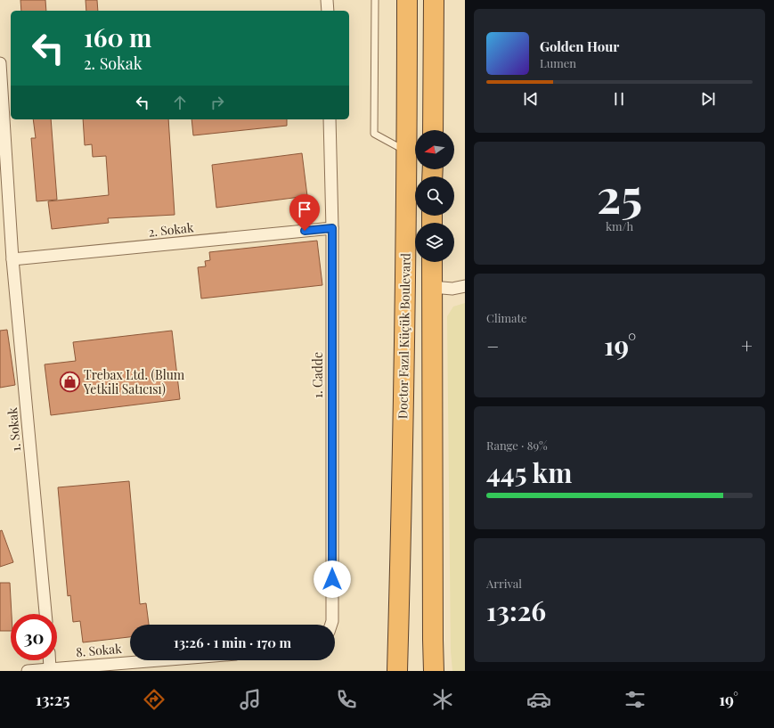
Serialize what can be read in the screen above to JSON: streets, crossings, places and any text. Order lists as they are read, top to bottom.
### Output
{
  "streets": {
    "highway": ["Doctor Fazıl Küçük Boulevard"],
    "street": [
      "2. Sokak",
      "1. Cadde",
      "1. Sokak",
      "8. Sokak"
    ]
  },
  "crossings": [
    ["2. Sokak", "1. Cadde"],
    ["2. Sokak", "1. Sokak"]
  ],
  "places": {
    "shop": ["Trebax Ltd. (Blum Yetkili Satıcısı)"]
  },
  "north": "left",
  "page": {
    "turn": ["160 m", "2. Sokak"],
    "song": ["Golden Hour", "Lumen"],
    "tile": [
      ["25", "km/h"],
      "Climate",
      ["Range · 89%", "445 km"],
      ["Arrival", "13:26"]
    ],
    "heat": ["−", "19°", "+"],
    "limit": "30",
    "trip": "13:26 · 1 min · 170 m",
    "tabs": ["13:25", "19°"]
  }
}
